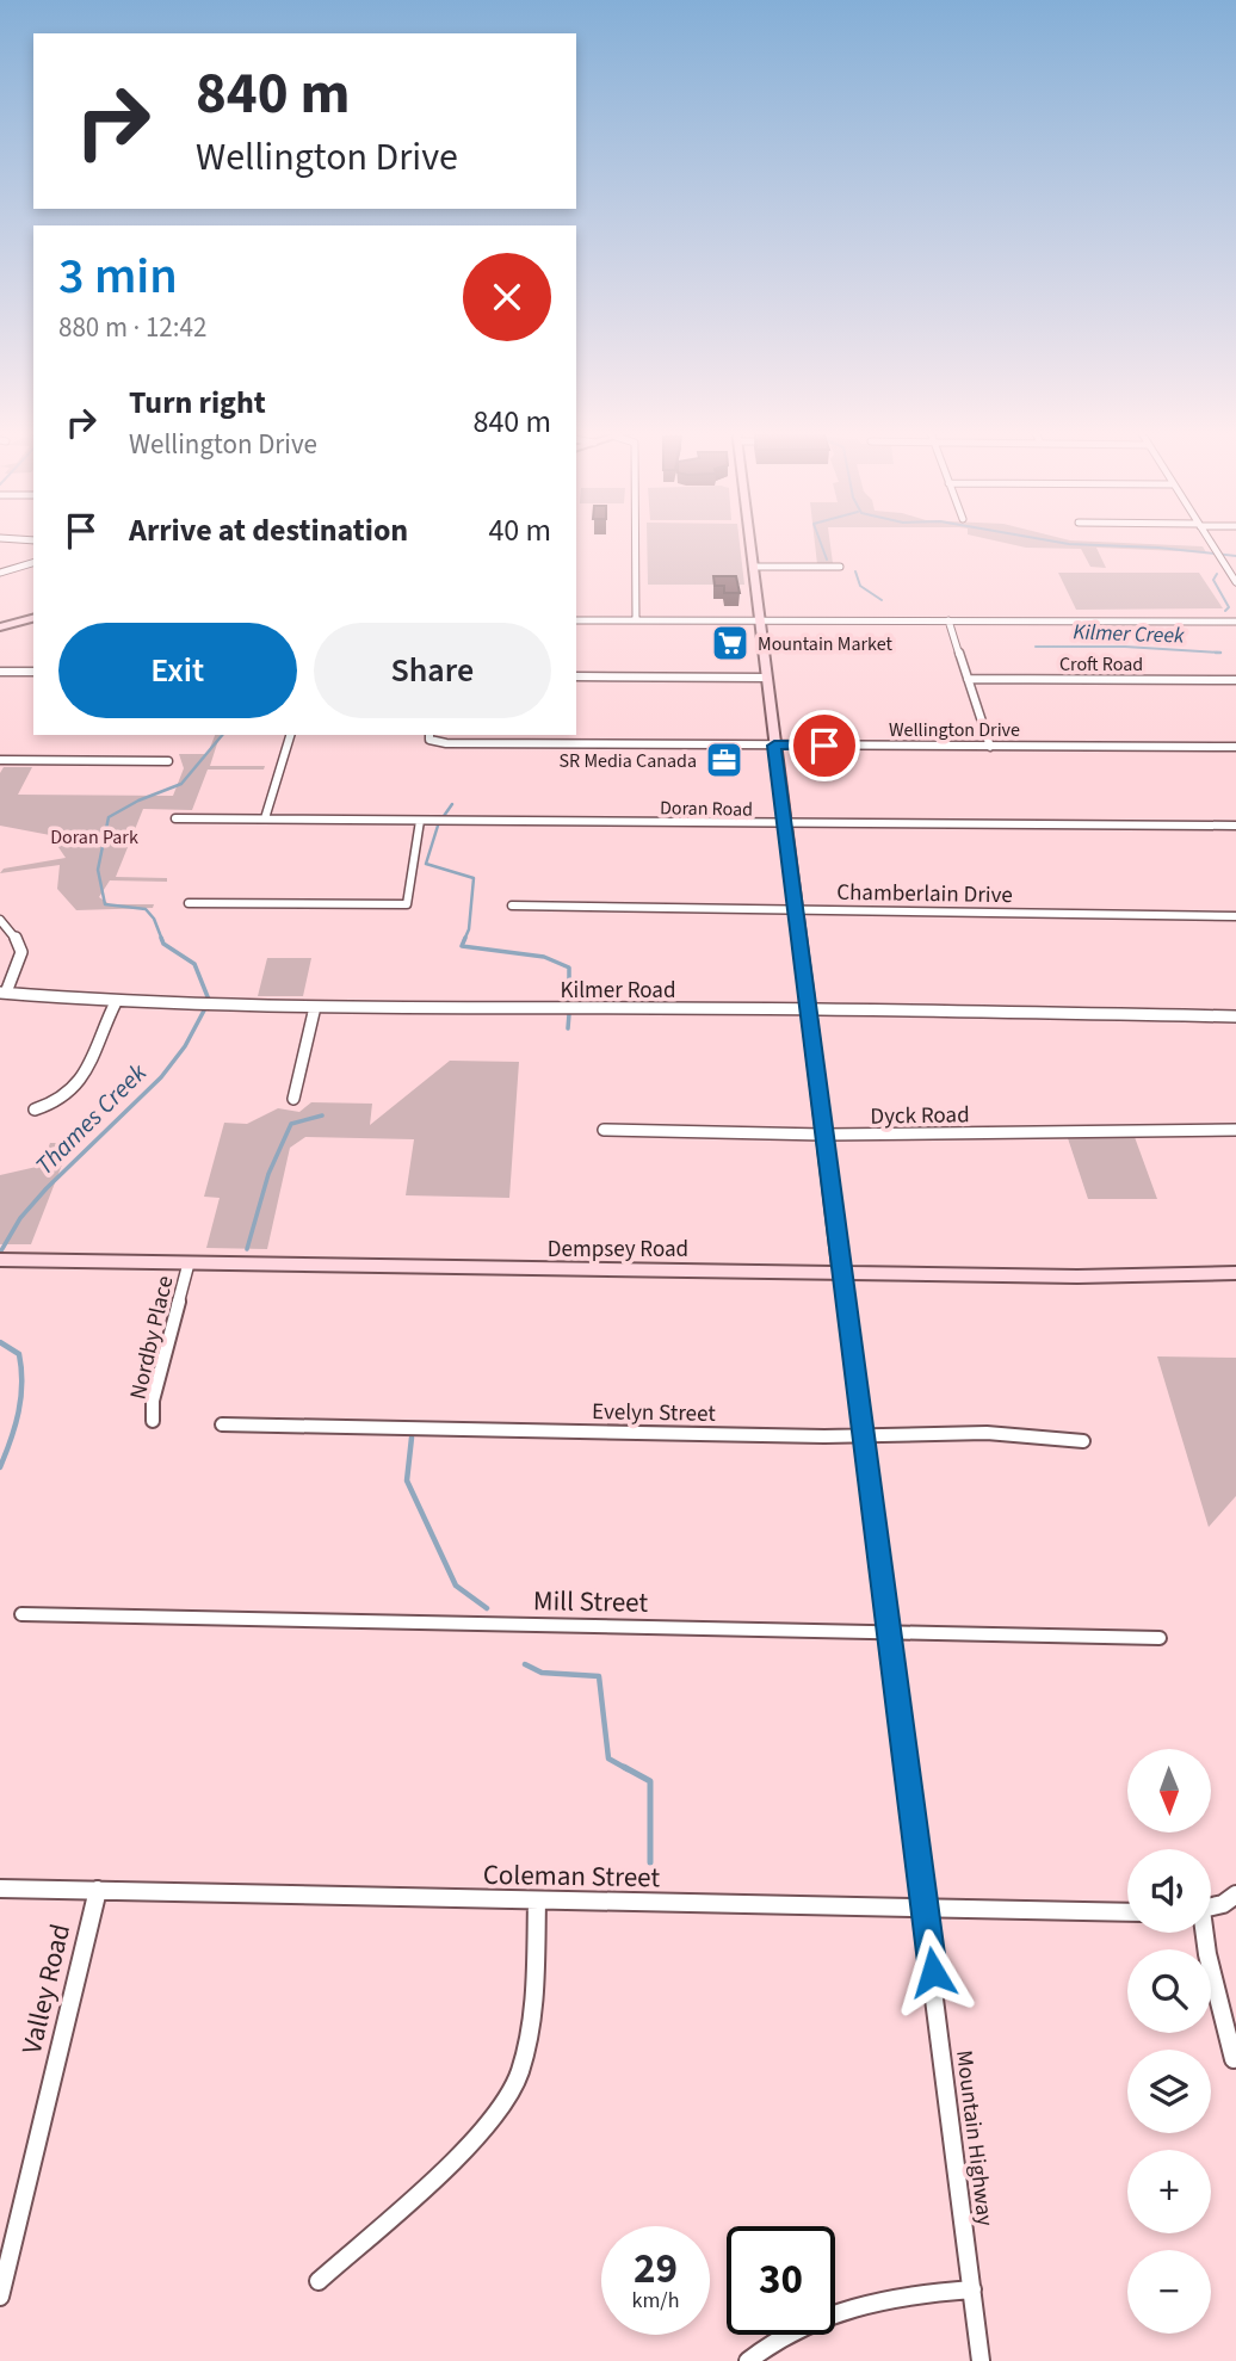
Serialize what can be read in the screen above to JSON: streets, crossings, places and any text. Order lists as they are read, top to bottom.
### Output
{
  "streets": {
    "street": [
      "Croft Road",
      "Wellington Drive",
      "Doran Road",
      "Chamberlain Drive",
      "Kilmer Road",
      "Dyck Road",
      "Dempsey Road",
      "Nordby Place",
      "Evelyn Street",
      "Mill Street",
      "Coleman Street",
      "Valley Road",
      "Mountain Highway"
    ]
  },
  "crossings": [
    ["Wellington Drive", "Mountain Highway"],
    ["Doran Road", "Mountain Highway"],
    ["Chamberlain Drive", "Mountain Highway"],
    ["Kilmer Road", "Mountain Highway"],
    ["Dyck Road", "Mountain Highway"],
    ["Dempsey Road", "Nordby Place"],
    ["Dempsey Road", "Mountain Highway"],
    ["Evelyn Street", "Mountain Highway"],
    ["Mill Street", "Mountain Highway"],
    ["Coleman Street", "Valley Road"],
    ["Coleman Street", "Mountain Highway"]
  ],
  "water": ["Kilmer Creek", "Thames Creek"],
  "parks": ["Doran Park"],
  "places": {
    "supermarket": ["Mountain Market"],
    "office": ["SR Media Canada"]
  },
  "north": "bottom",
  "page": {
    "turn": ["840 m", "Wellington Drive"],
    "heading": ["3 min", "880 m · 12:42"],
    "list": [
      {
        "name": "Turn right",
        "note": "Wellington Drive",
        "value": "840 m"
      },
      {
        "name": "Arrive at destination",
        "value": "40 m"
      }
    ],
    "buttons": ["Exit", "Share"],
    "map_buttons": ["+", "−"],
    "speed": "29 km/h",
    "limit": "30"
  }
}
